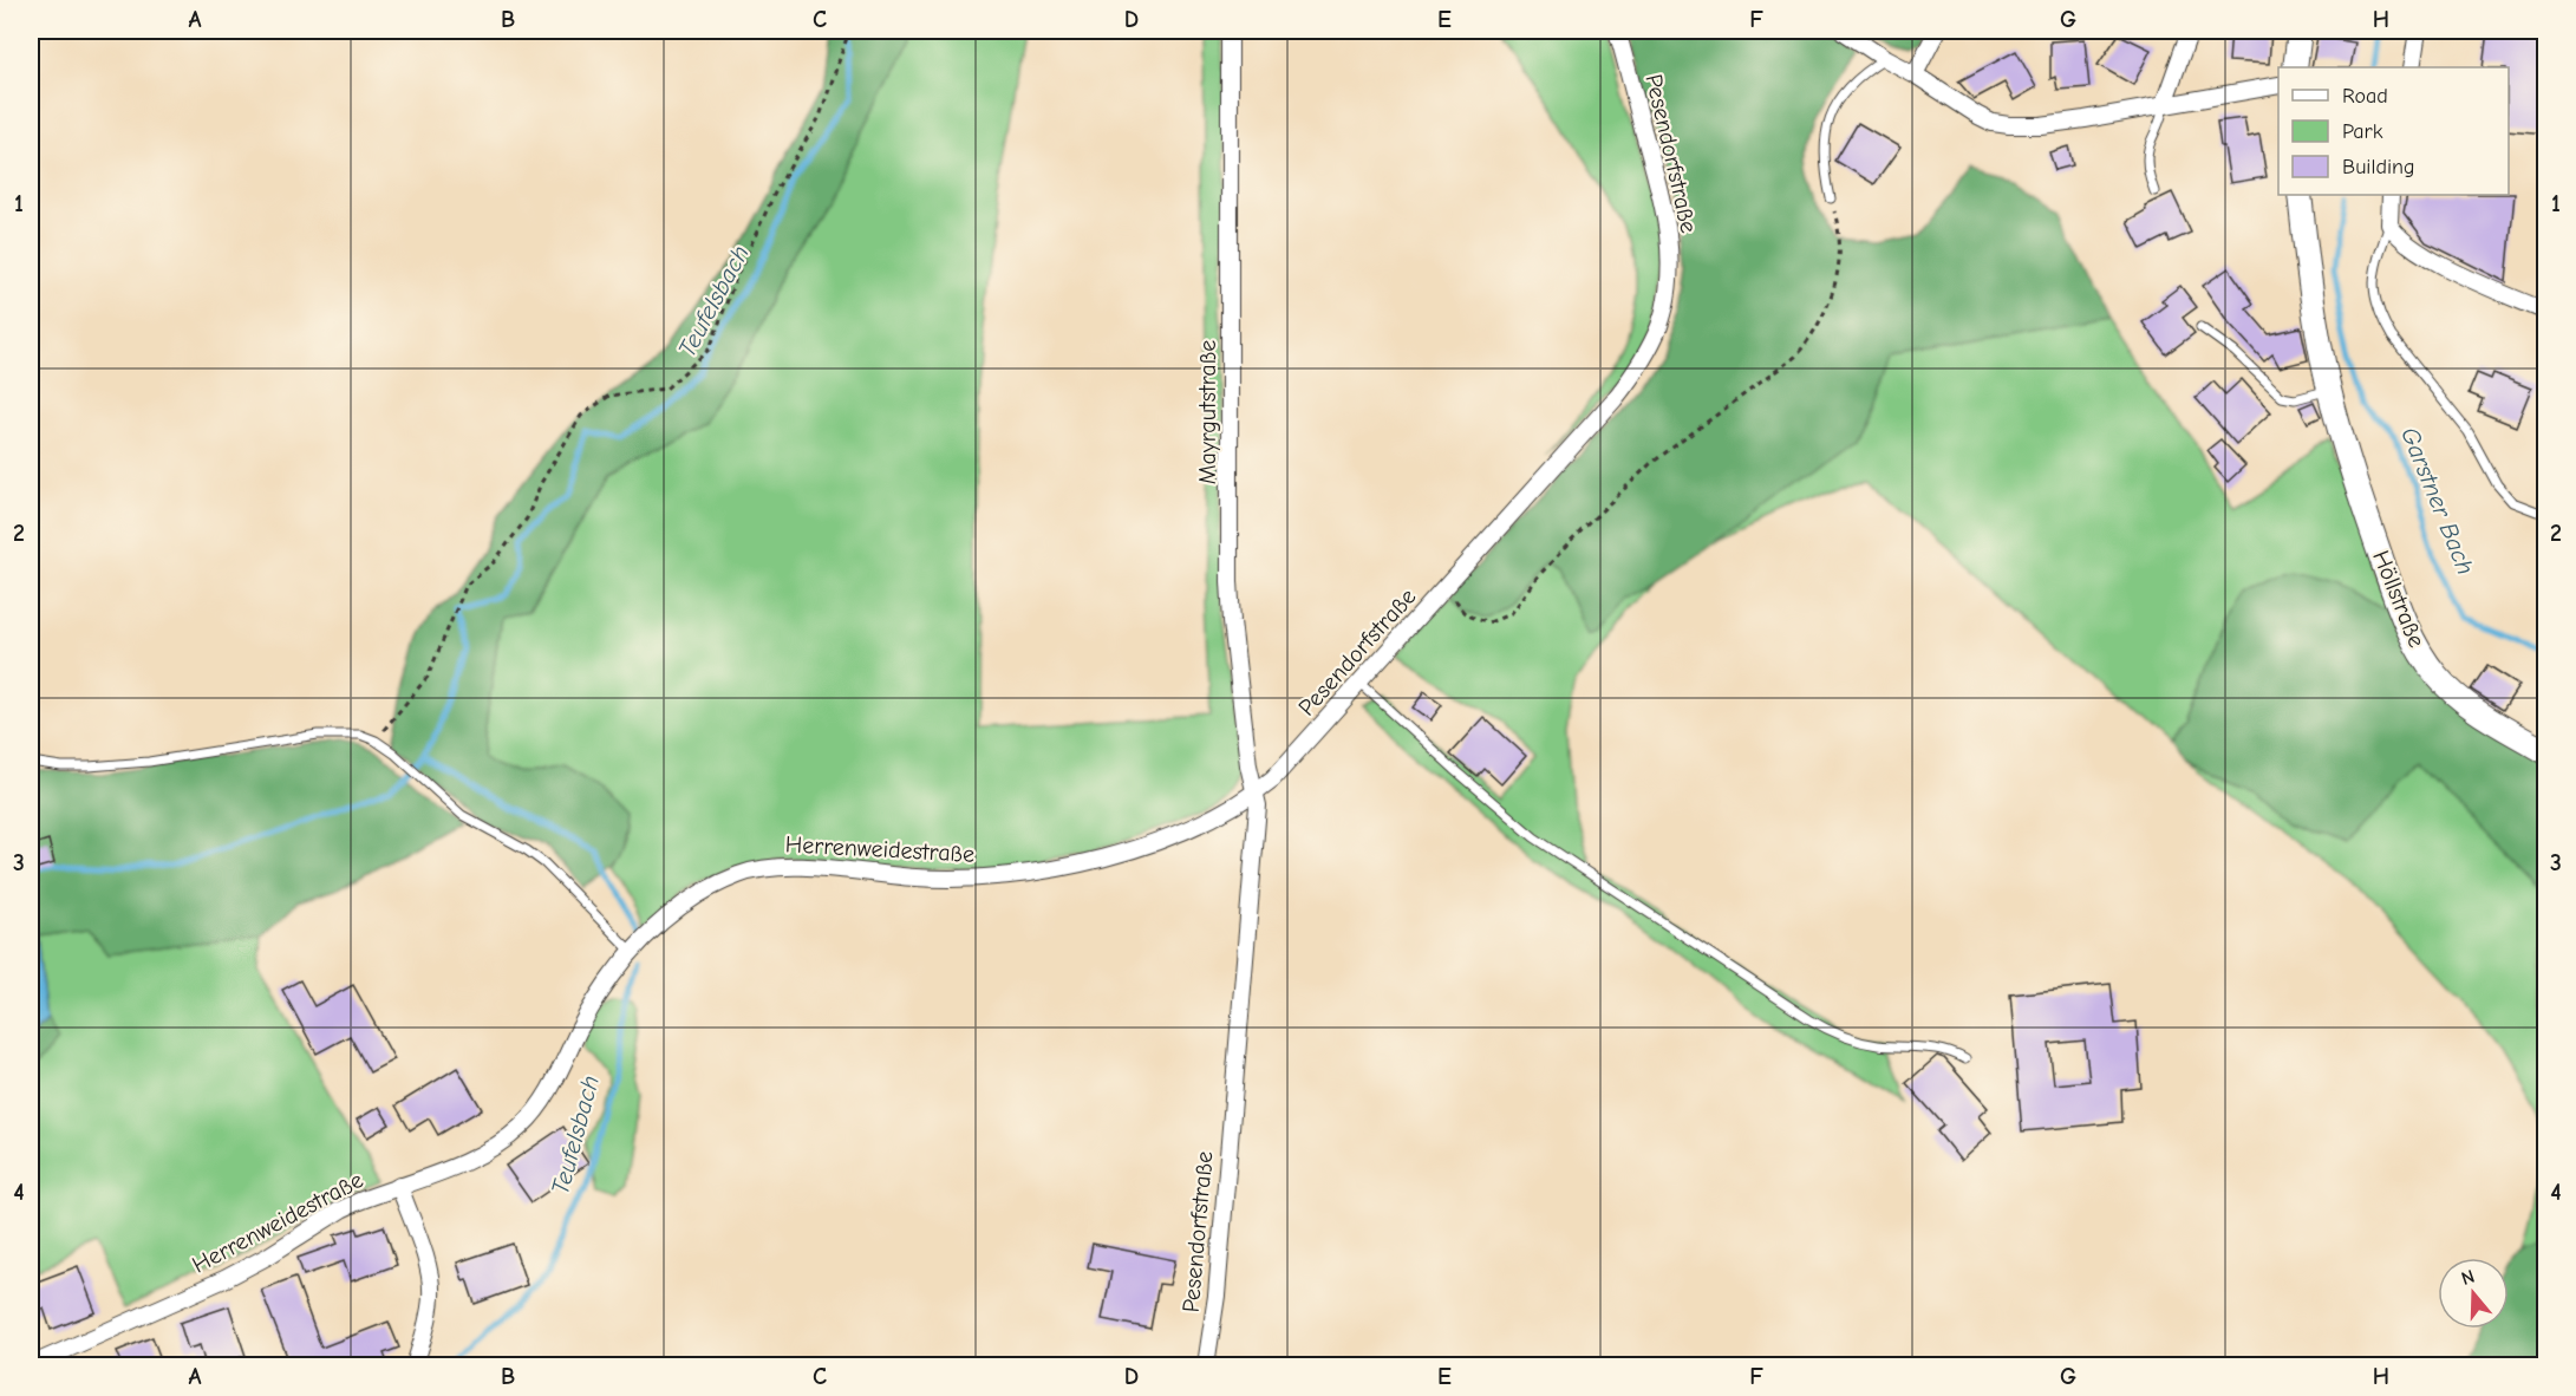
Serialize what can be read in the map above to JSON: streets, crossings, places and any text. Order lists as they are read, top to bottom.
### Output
{
  "streets": {
    "street": [
      "Pesendorfstraße",
      "Mayrgutstraße",
      "Höllstraße",
      "Herrenweidestraße"
    ]
  },
  "crossings": [
    ["Pesendorfstraße", "Mayrgutstraße"],
    ["Pesendorfstraße", "Herrenweidestraße"],
    ["Mayrgutstraße", "Herrenweidestraße"]
  ],
  "water": ["Teufelsbach", "Garstner Bach"],
  "legend": ["Road", "Park", "Building"],
  "north": "top",
  "grid": {
    "columns": [
      "A",
      "B",
      "C",
      "D",
      "E",
      "F",
      "G",
      "H"
    ],
    "rows": [
      "1",
      "2",
      "3",
      "4"
    ]
  }
}
